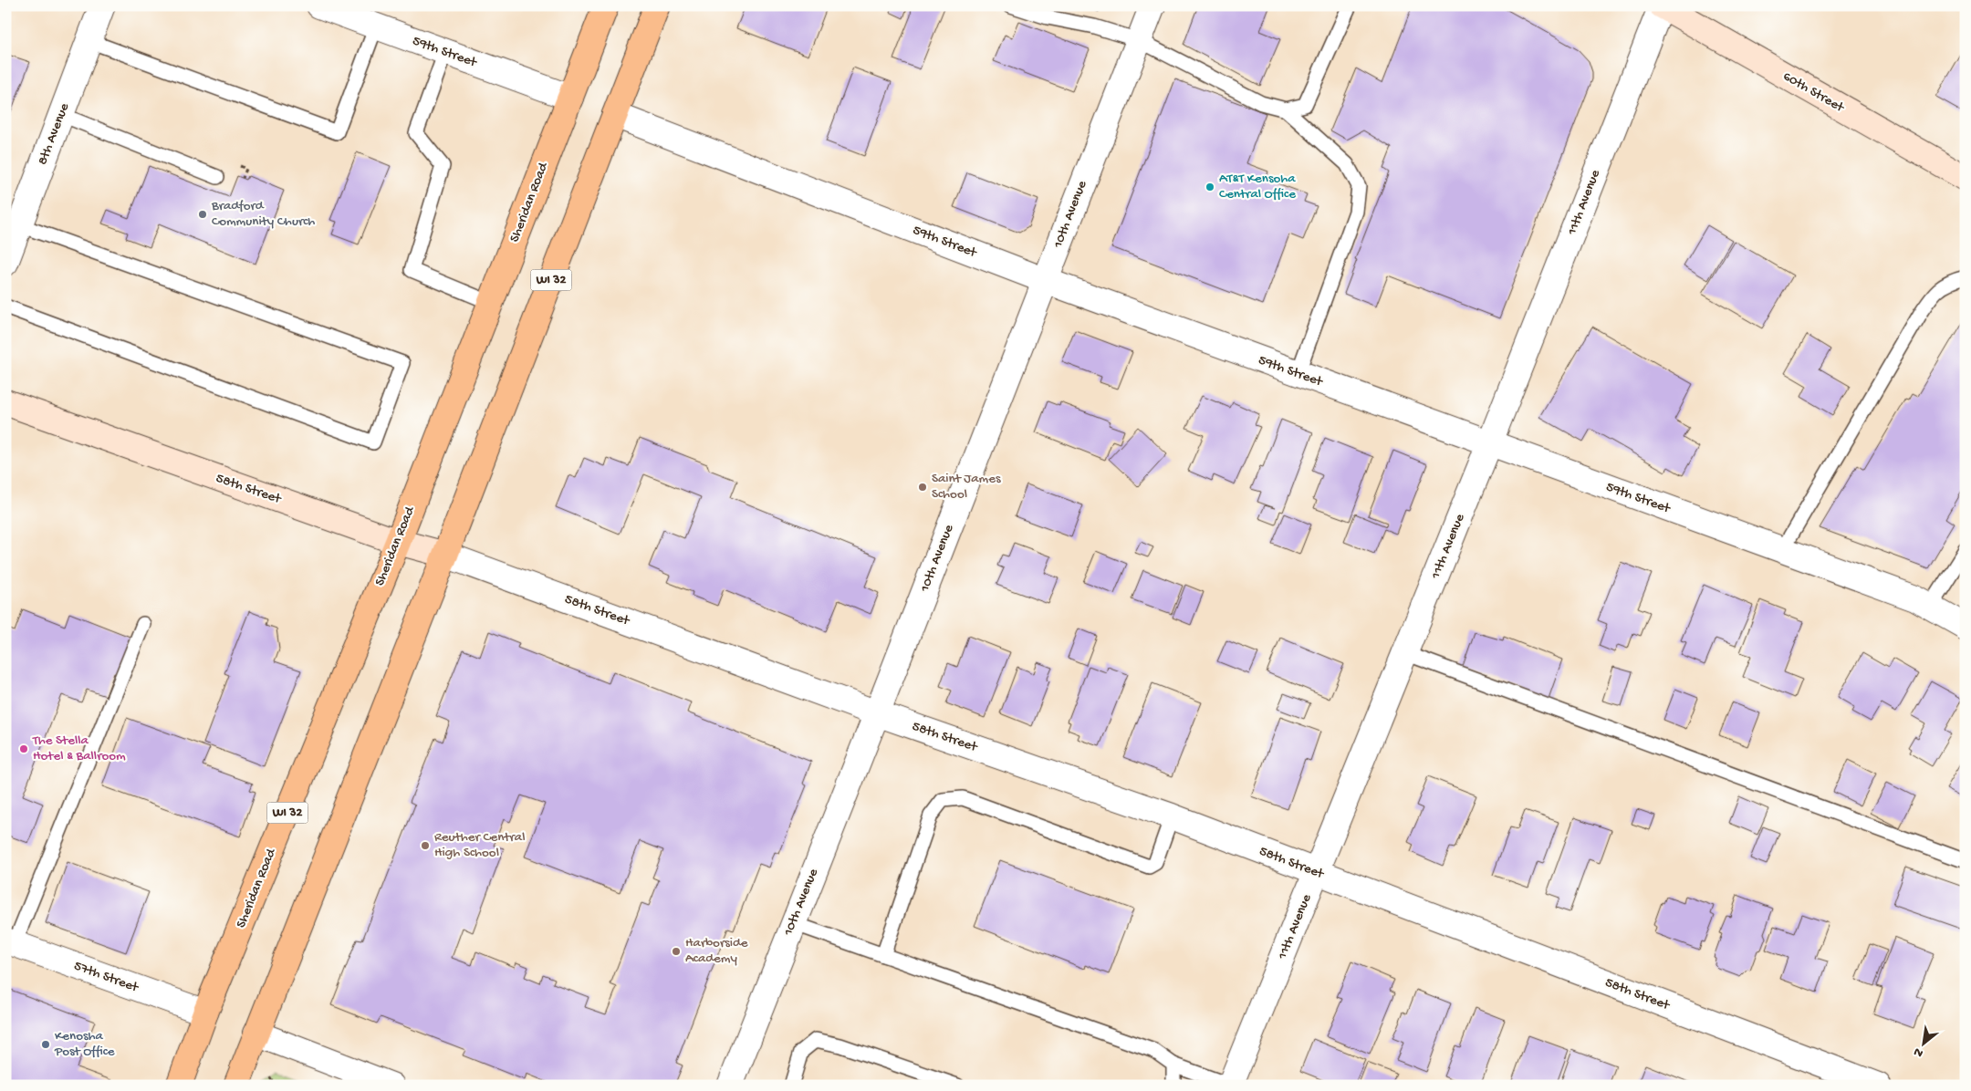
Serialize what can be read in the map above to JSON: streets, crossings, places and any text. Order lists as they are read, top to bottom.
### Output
{
  "streets": {
    "main road": ["Sheridan Road", "WI 32"],
    "street": [
      "59th Street",
      "60th Street",
      "8th Avenue",
      "11th Avenue",
      "10th Avenue",
      "58th Street",
      "57th Street"
    ]
  },
  "crossings": [
    ["59th Street", "Sheridan Road"],
    ["59th Street", "11th Avenue"],
    ["59th Street", "10th Avenue"],
    ["59th Street", "WI 32"],
    ["60th Street", "11th Avenue"],
    ["Sheridan Road", "58th Street"],
    ["Sheridan Road", "57th Street"],
    ["11th Avenue", "58th Street"],
    ["10th Avenue", "58th Street"],
    ["WI 32", "58th Street"]
  ],
  "places": [
    "AT&T Kensoha Central Office",
    "Bradford Community Church",
    "Saint James School",
    "The Stella Hotel & Ballroom",
    "Reuther Central High School",
    "Harborside Academy",
    "Kenosha Post Office"
  ],
  "north": "bottom left"
}
